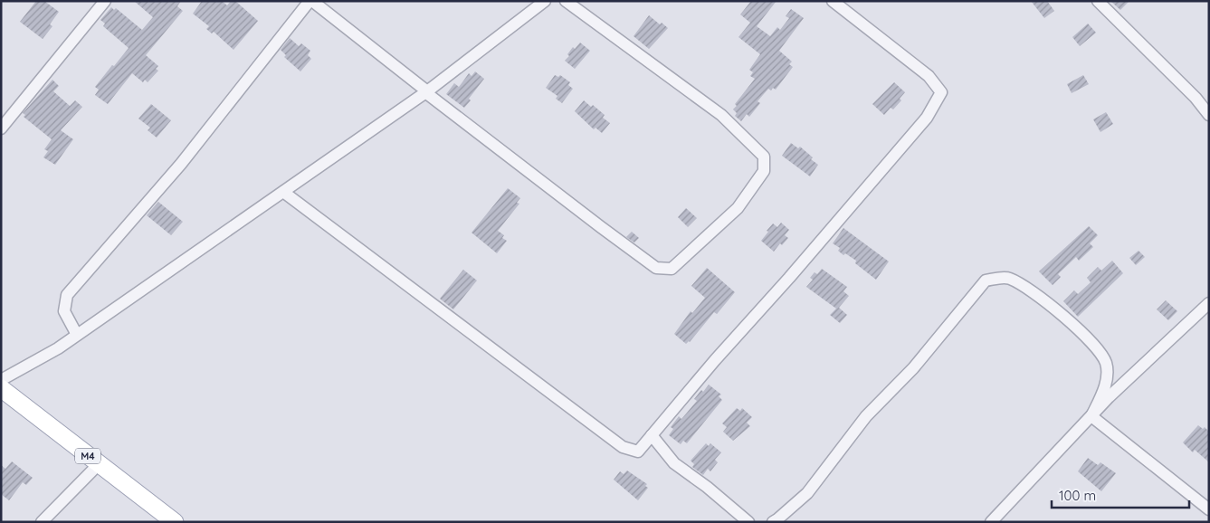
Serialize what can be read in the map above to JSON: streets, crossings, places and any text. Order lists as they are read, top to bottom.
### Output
{
  "streets": {
    "main road": ["M4"]
  },
  "scale_bar": "100 m"
}
